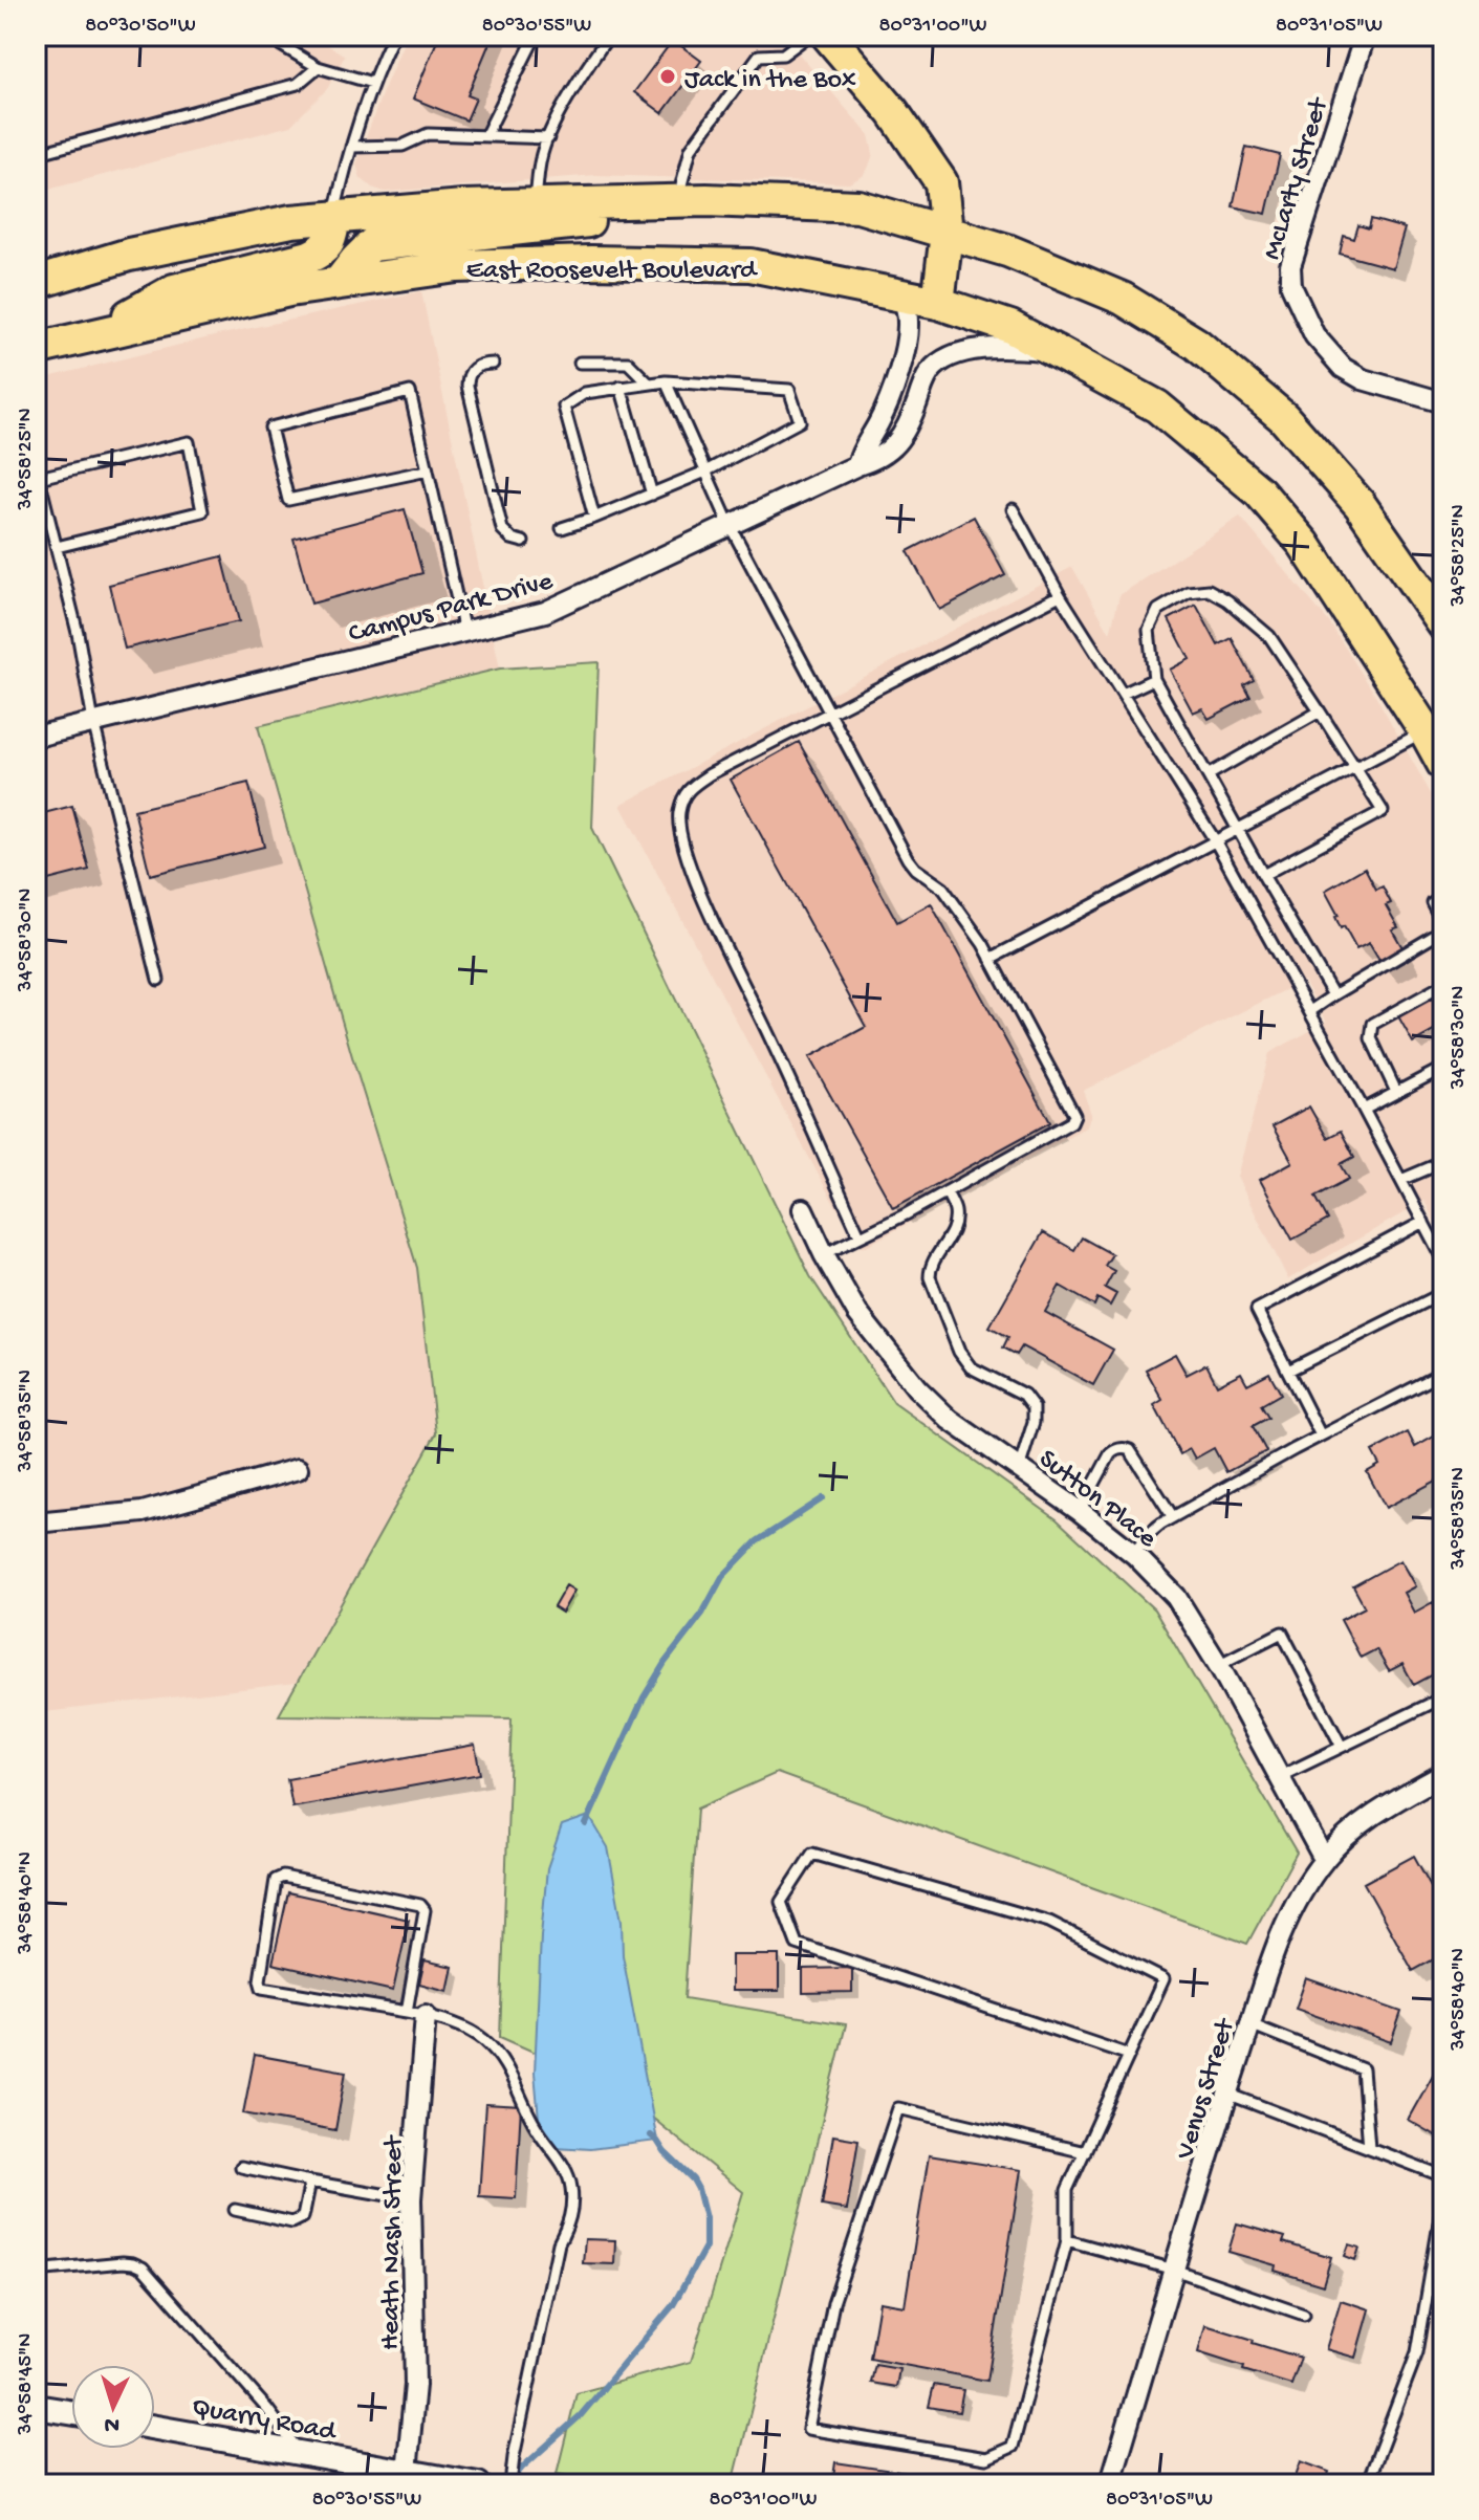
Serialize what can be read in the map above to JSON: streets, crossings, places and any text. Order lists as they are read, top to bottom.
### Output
{
  "streets": {
    "highway": ["East Roosevelt Boulevard"],
    "street": [
      "McLarty Street",
      "Campus Park Drive",
      "Sutton Place",
      "Venus Street",
      "Heath Nash Street",
      "Quarry Road"
    ]
  },
  "crossings": [
    ["East Roosevelt Boulevard", "Campus Park Drive"],
    ["Sutton Place", "Venus Street"],
    ["Heath Nash Street", "Quarry Road"]
  ],
  "places": ["Jack in the Box"],
  "north": "bottom",
  "coordinates": [
    "80°30'50\"W",
    "80°30'55\"W",
    "80°31'00\"W",
    "80°31'05\"W",
    "34°58'25\"N",
    "34°58'30\"N",
    "34°58'35\"N",
    "34°58'40\"N",
    "34°58'45\"N"
  ]
}
